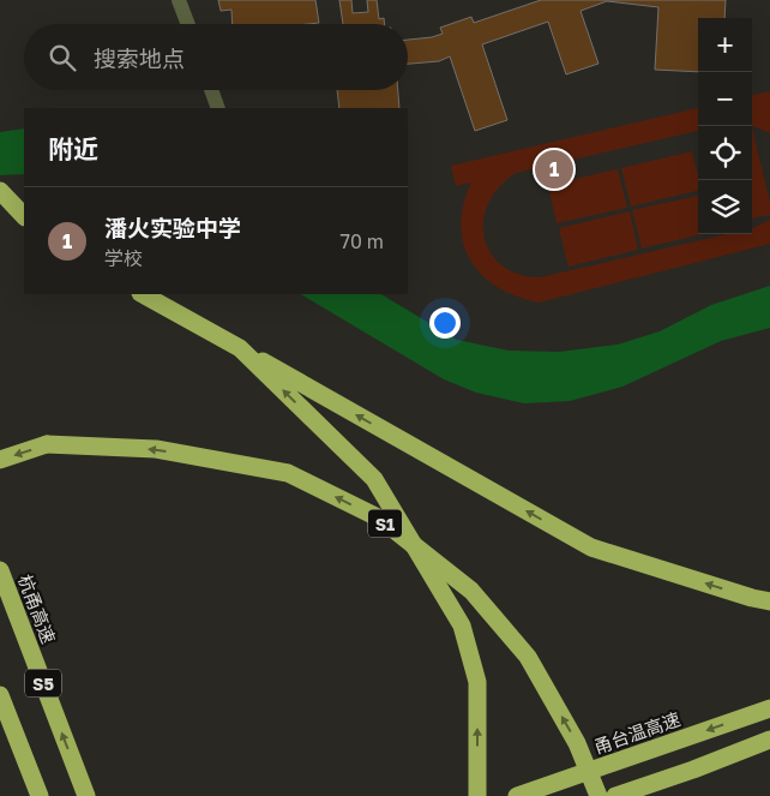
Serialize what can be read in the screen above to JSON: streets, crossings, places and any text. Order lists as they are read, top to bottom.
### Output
{
  "streets": {
    "highway": [
      "S1",
      "杭甬高速",
      "S5",
      "甬台温高速"
    ]
  },
  "page": {
    "map_buttons": ["+", "−"],
    "search": "搜索地点",
    "heading": "附近",
    "pins": "1",
    "list": [
      {
        "mark": "1",
        "name": "潘火实验中学",
        "note": "学校",
        "value": "70 m"
      }
    ]
  }
}
